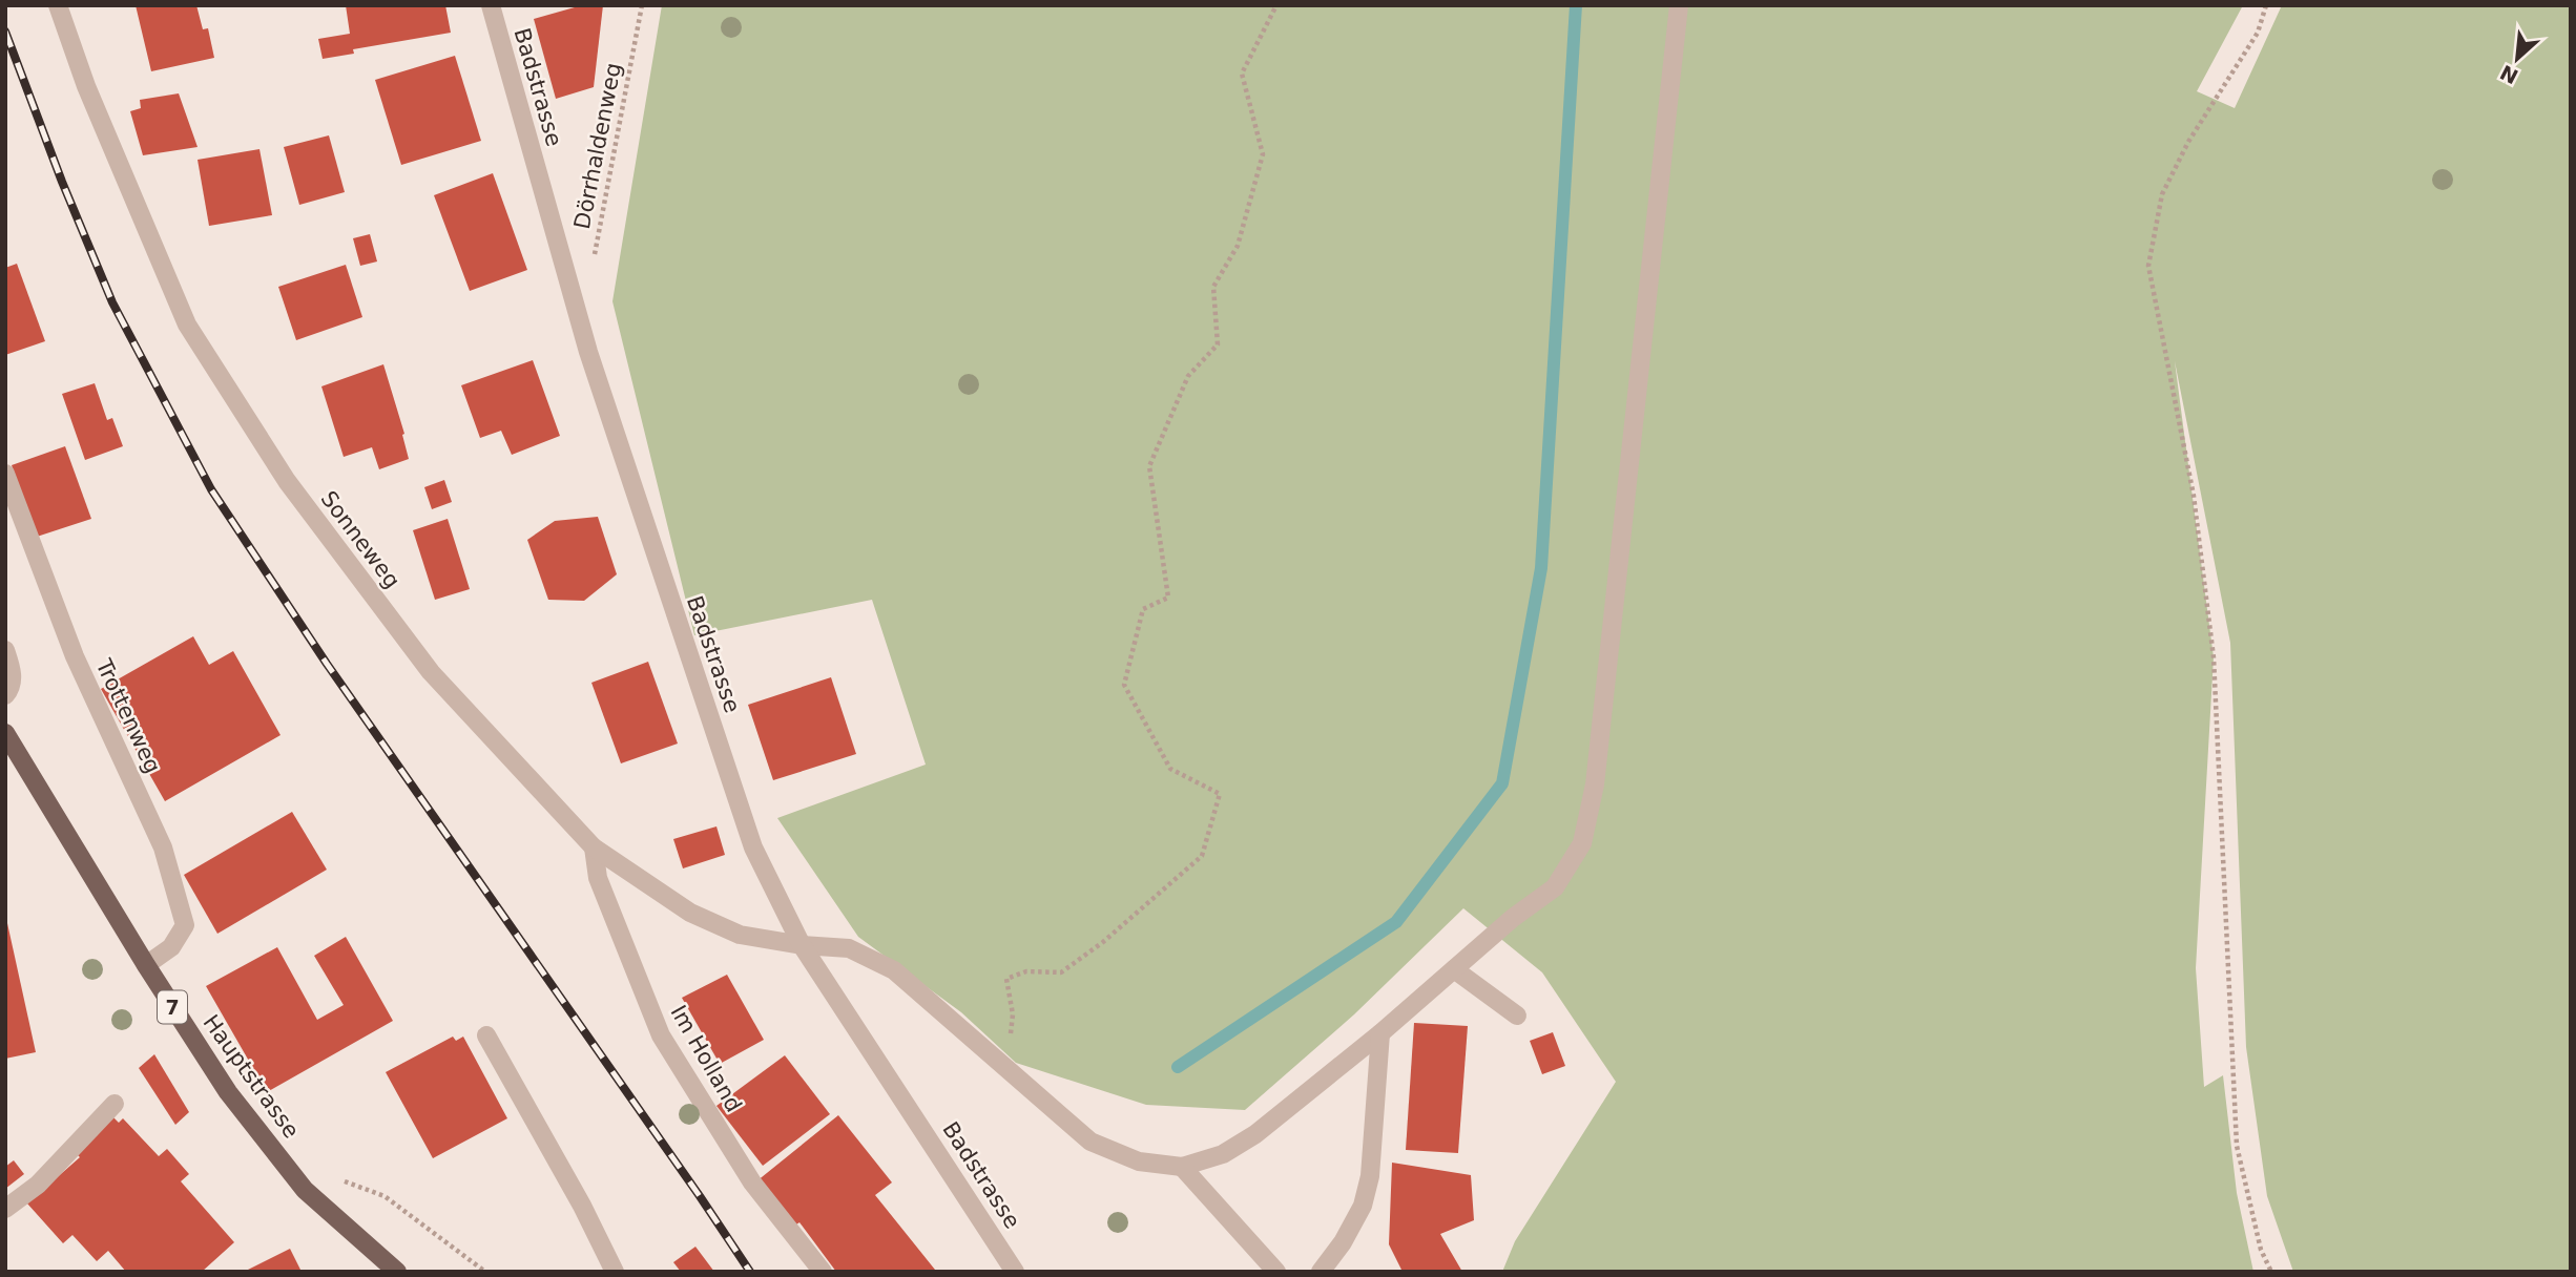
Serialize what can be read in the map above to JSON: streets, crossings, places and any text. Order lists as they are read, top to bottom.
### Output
{
  "streets": {
    "main road": ["7", "Hauptstrasse"],
    "street": [
      "Badstrasse",
      "Sonneweg",
      "Trottenweg",
      "Im Holland"
    ],
    "path": ["Dörrhaldenweg"]
  },
  "crossings": [
    ["Badstrasse", "Dörrhaldenweg"],
    ["Badstrasse", "Sonneweg"],
    ["Sonneweg", "Im Holland"],
    ["Trottenweg", "Hauptstrasse"]
  ],
  "north": "bottom left"
}
